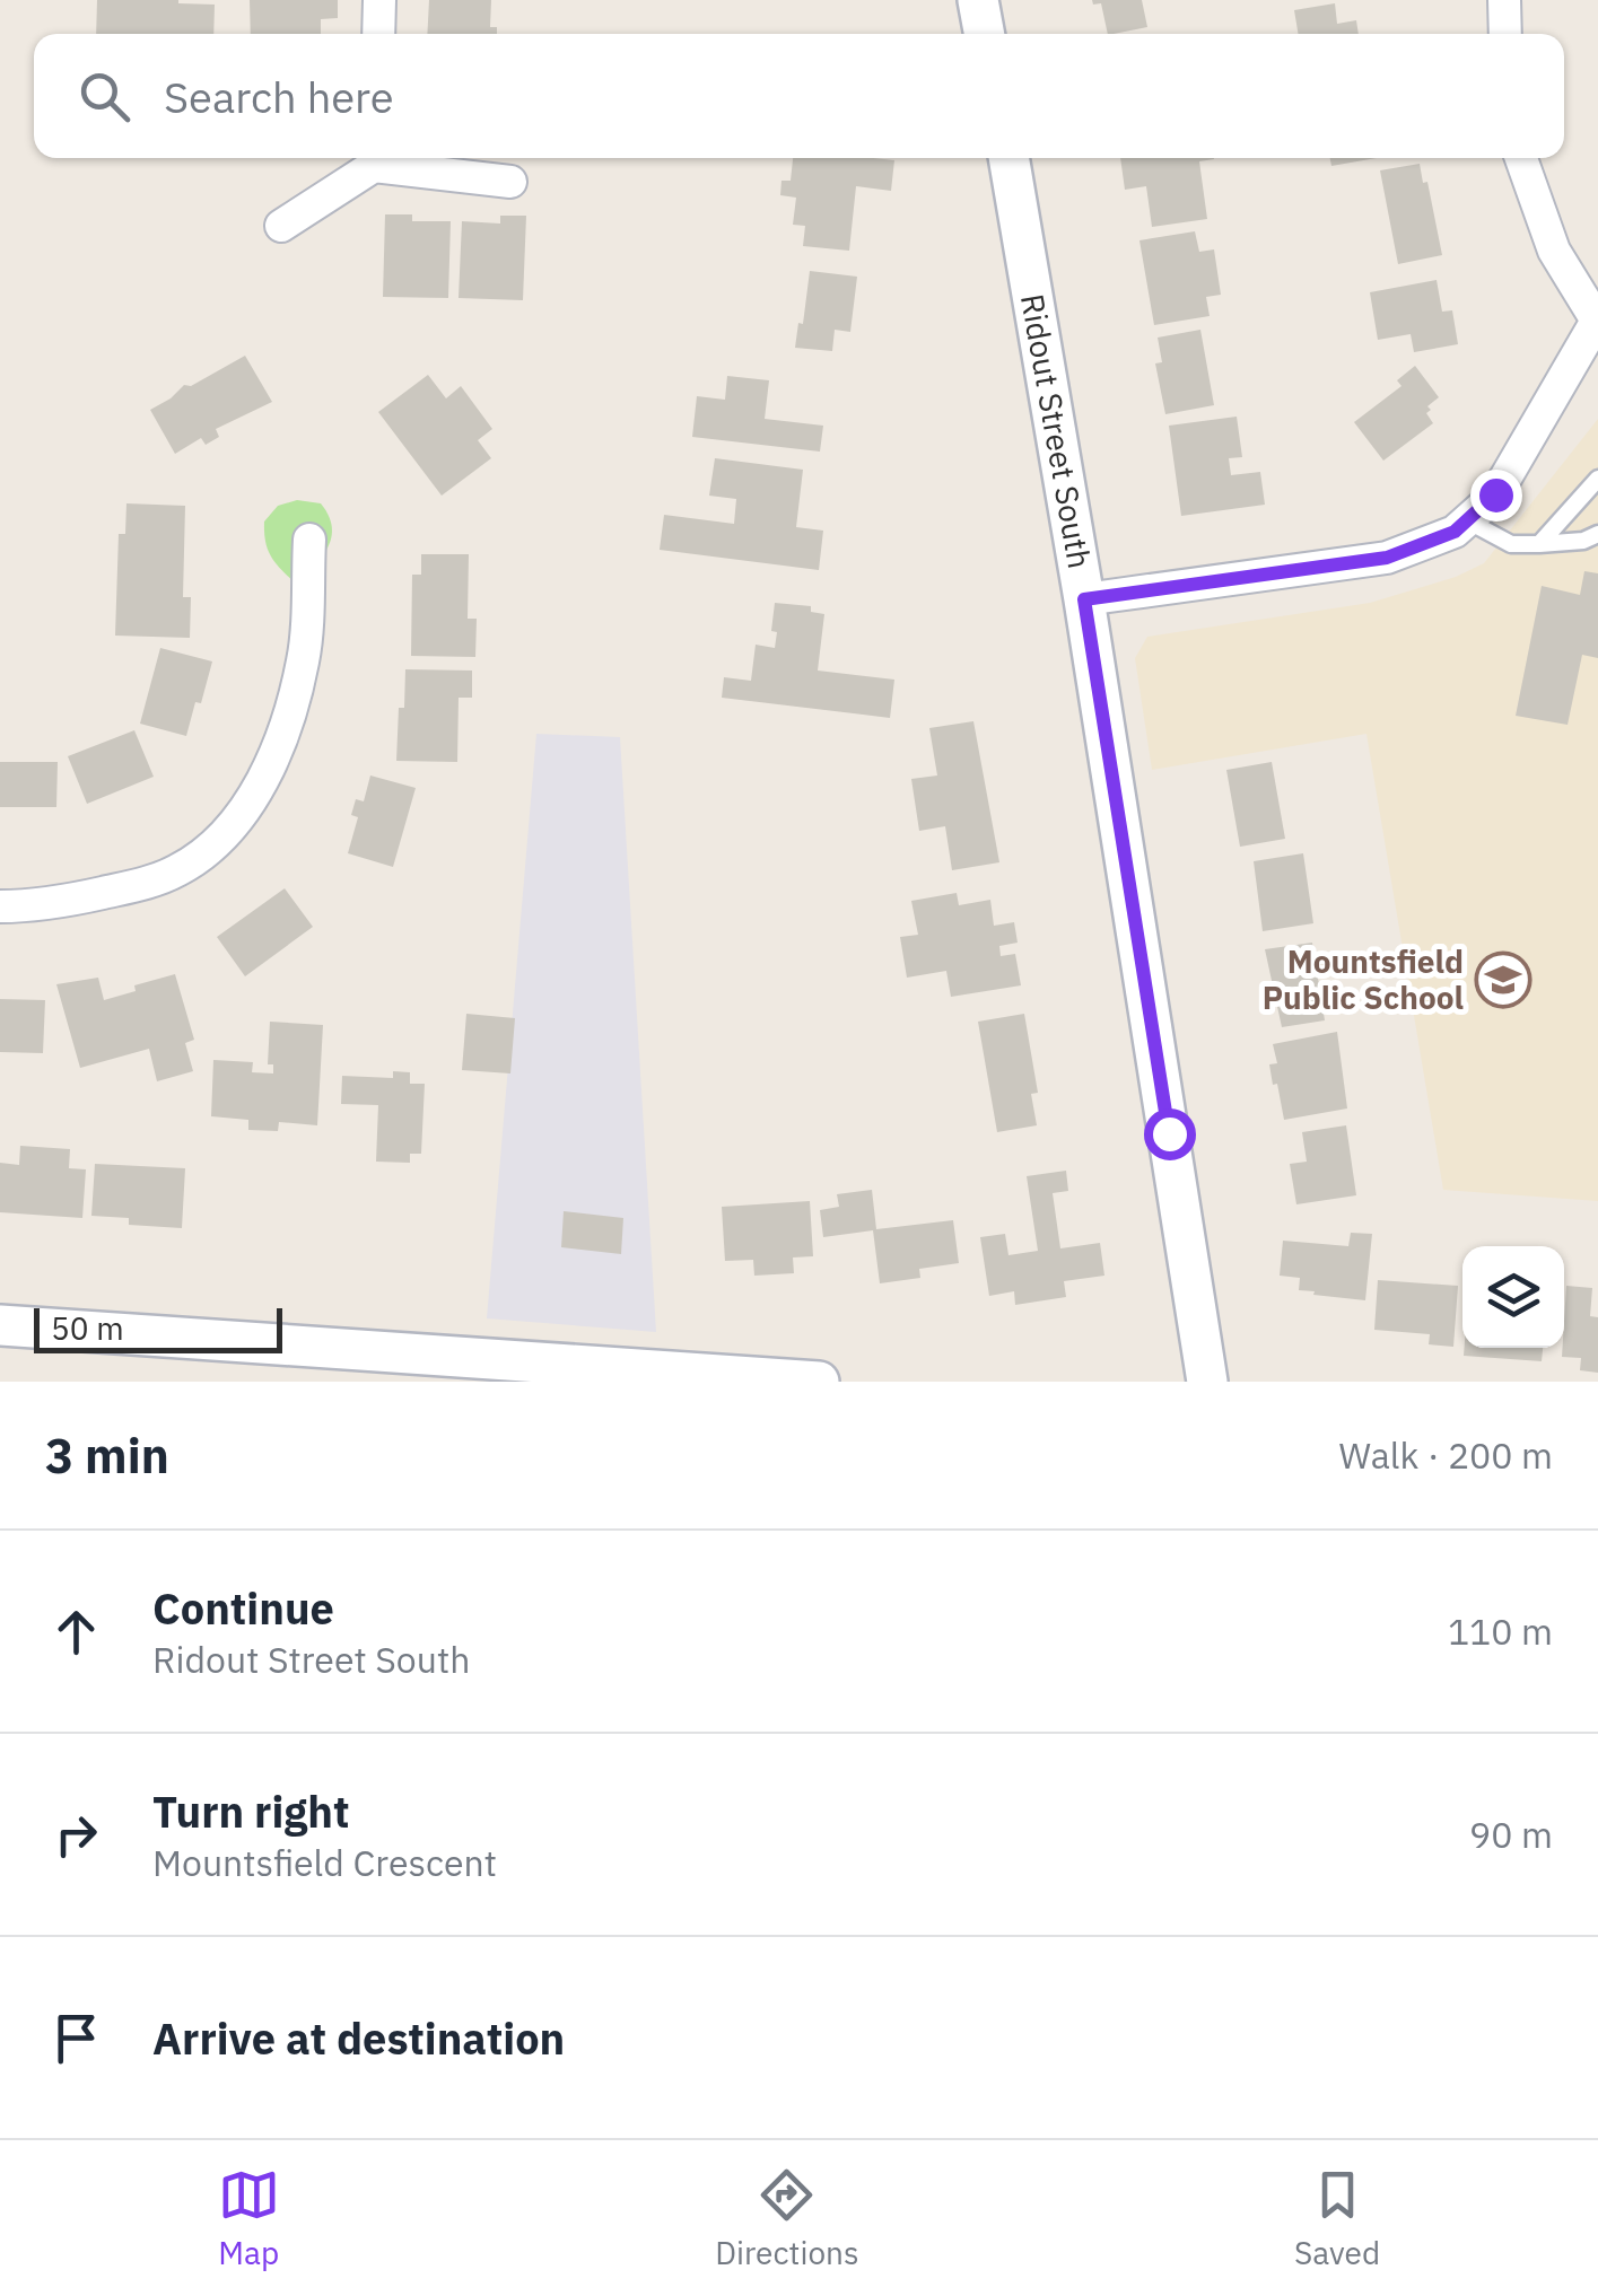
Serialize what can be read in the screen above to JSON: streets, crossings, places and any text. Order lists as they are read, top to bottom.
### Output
{
  "streets": {
    "street": ["Ridout Street South"]
  },
  "places": {
    "school or university": ["Mountsfield Public School"]
  },
  "scale_bar": "50 m",
  "page": {
    "search": "Search here",
    "scale": "50 m",
    "heading": ["3 min", "Walk · 200 m"],
    "list": [
      ["Continue", "Ridout Street South", "110 m"],
      ["Turn right", "Mountsfield Crescent", "90 m"],
      "Arrive at destination"
    ],
    "nav": ["Map", "Directions", "Saved"]
  }
}
